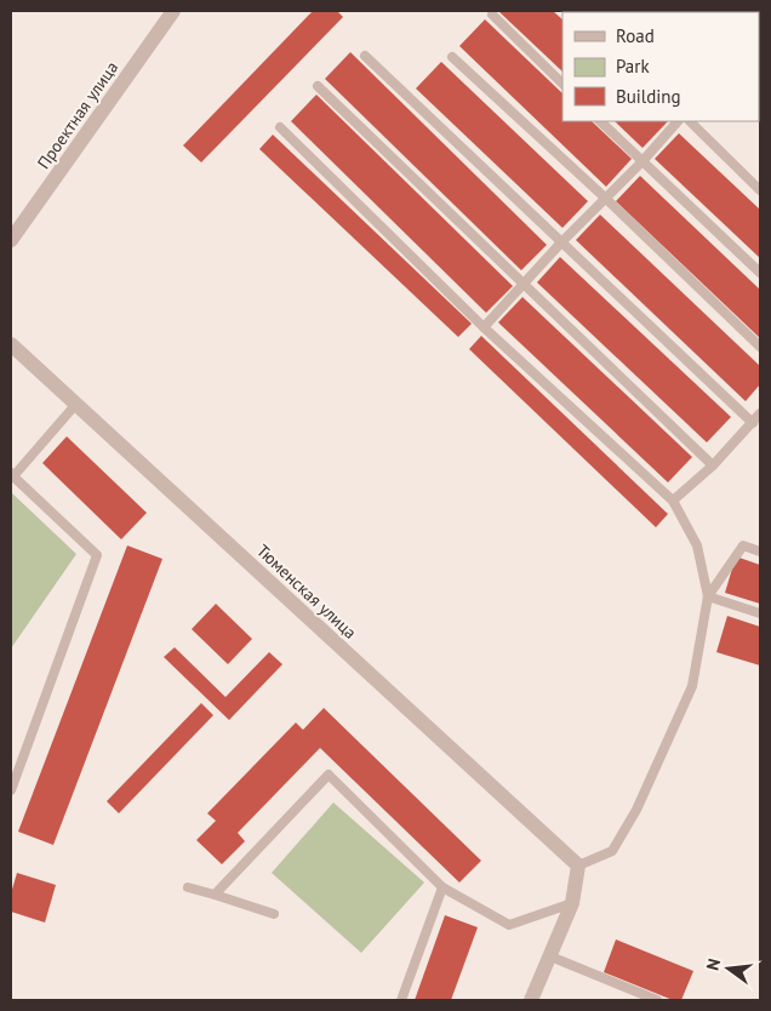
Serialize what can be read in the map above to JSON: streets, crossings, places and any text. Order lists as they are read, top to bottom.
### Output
{
  "streets": {
    "street": ["Проектная улица", "Тюменская улица"]
  },
  "legend": ["Road", "Park", "Building"],
  "north": "left"
}
